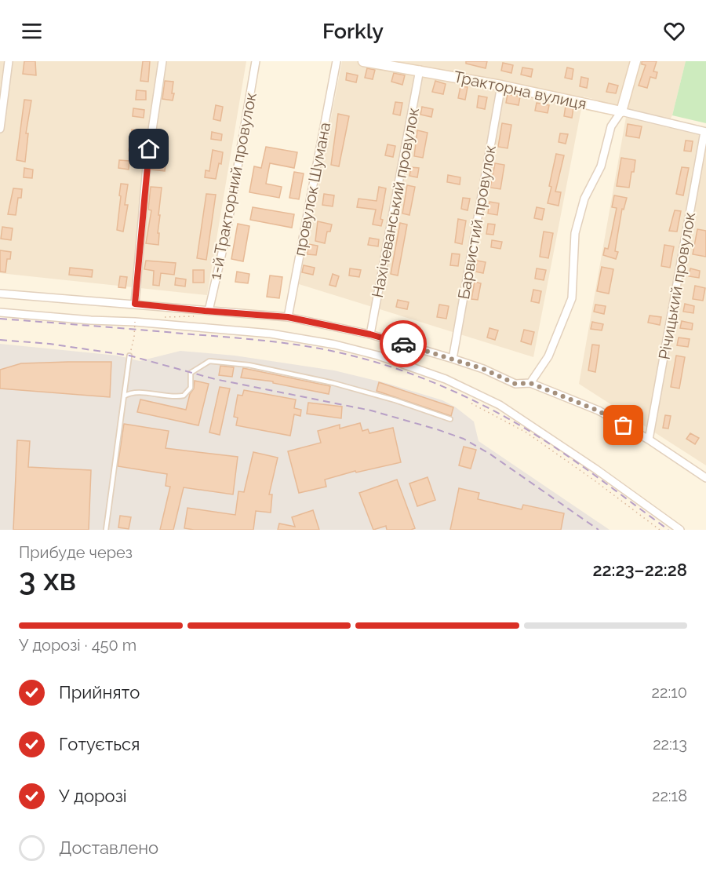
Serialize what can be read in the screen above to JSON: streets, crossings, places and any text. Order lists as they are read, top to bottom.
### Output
{
  "streets": {
    "street": [
      "Тракторна вулиця",
      "1-й Тракторний провулок",
      "провулок Шумана",
      "Нахічеванський провулок",
      "Барвистий провулок",
      "Річицький провулок"
    ]
  },
  "crossings": [
    ["Тракторна вулиця", "Нахічеванський провулок"],
    ["Тракторна вулиця", "Барвистий провулок"]
  ],
  "page": {
    "header": "Forkly",
    "heading": ["3 хв", "Прибуде через", "22:23–22:28"],
    "bar": "У дорозі · 450 m",
    "list": [
      ["Прийнято", "22:10"],
      ["Готується", "22:13"],
      ["У дорозі", "22:18"],
      "Доставлено"
    ]
  }
}
